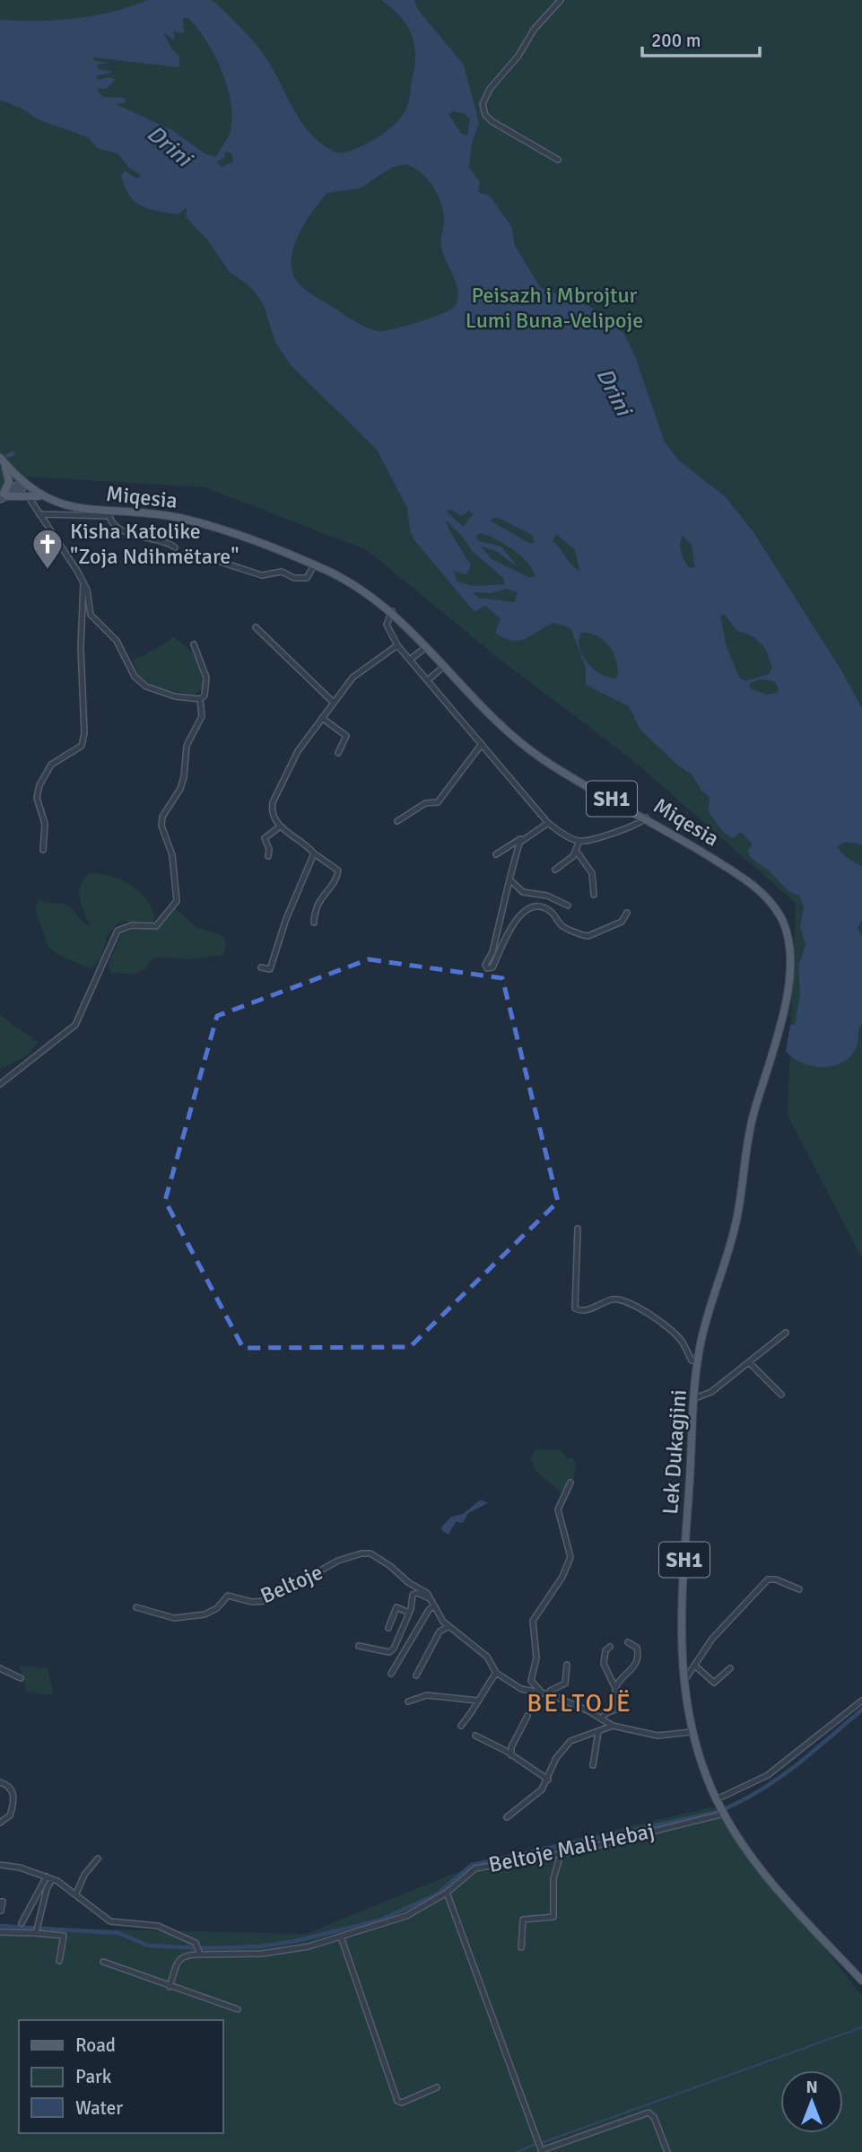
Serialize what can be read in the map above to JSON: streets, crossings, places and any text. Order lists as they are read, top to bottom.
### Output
{
  "streets": {
    "main road": ["Miqesia", "SH1", "Lek Dukagjini"],
    "street": ["Beltoje", "Beltoje Mali Hebaj"]
  },
  "crossings": [
    ["Miqesia", "SH1"],
    ["Miqesia", "Lek Dukagjini"],
    ["SH1", "Lek Dukagjini"],
    ["SH1", "Beltoje Mali Hebaj"]
  ],
  "districts": ["BELTOJË"],
  "water": ["Drini"],
  "parks": ["Peisazh i Mbrojtur Lumi Buna-Velipoje"],
  "places": {
    "church": ["Kisha Katolike \"Zoja Ndihmëtare\""]
  },
  "legend": ["Road", "Park", "Water"],
  "scale_bar": "200 m",
  "north": "top"
}
